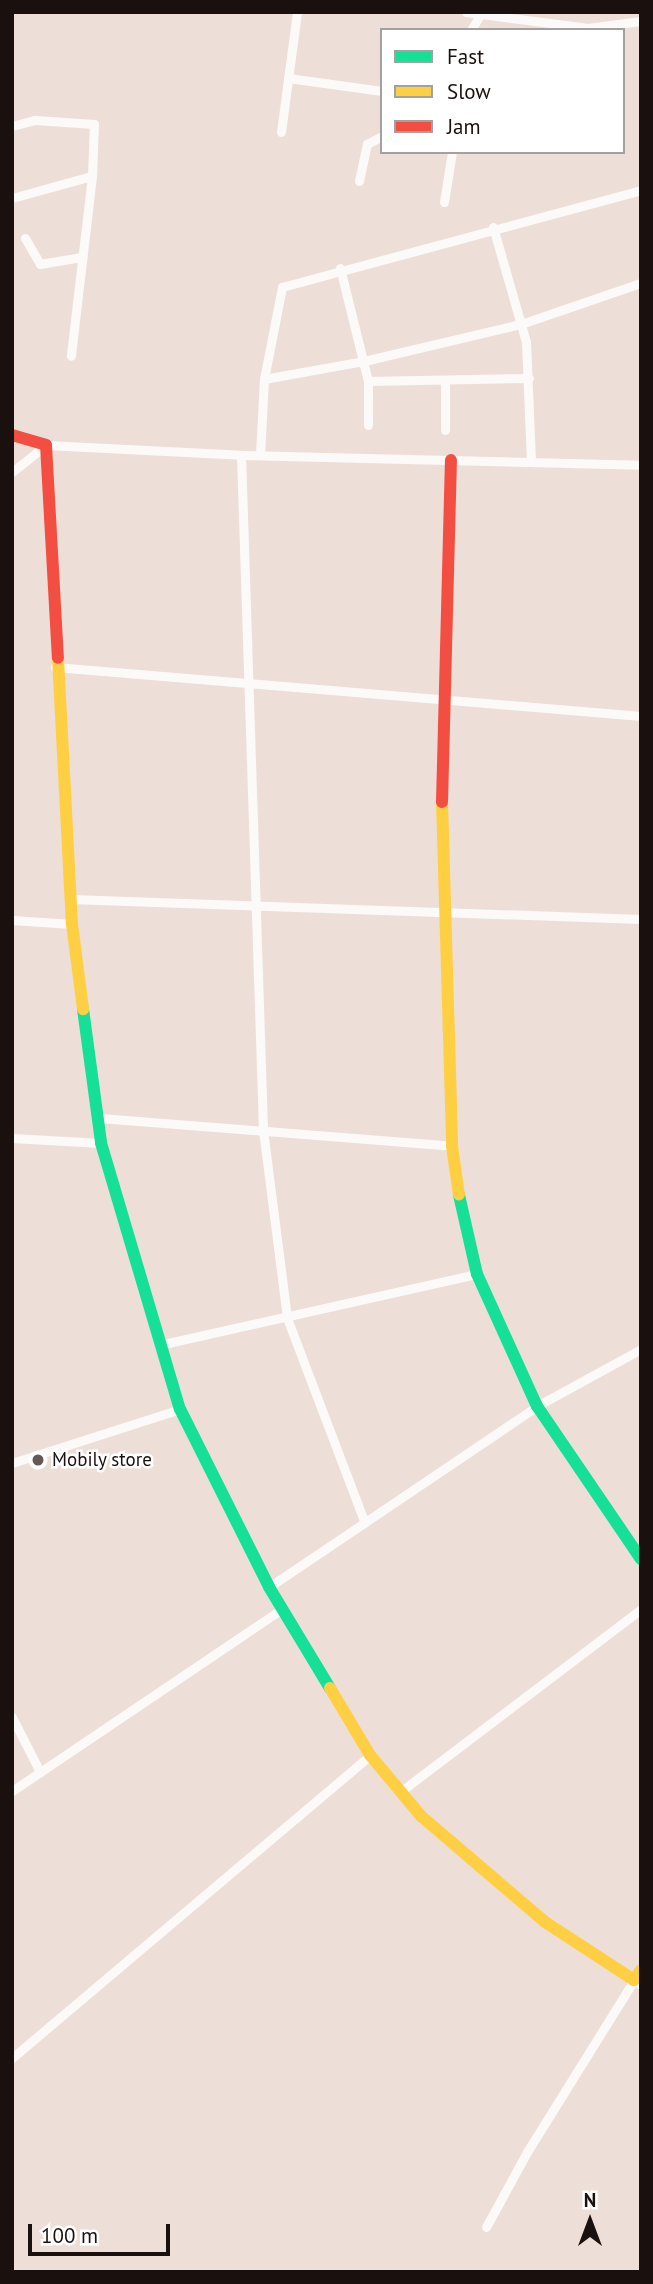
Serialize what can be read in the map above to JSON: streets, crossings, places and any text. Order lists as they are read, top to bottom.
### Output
{
  "places": ["Mobily store"],
  "legend": ["Fast", "Slow", "Jam"],
  "scale_bar": "100 m",
  "north": "top"
}
